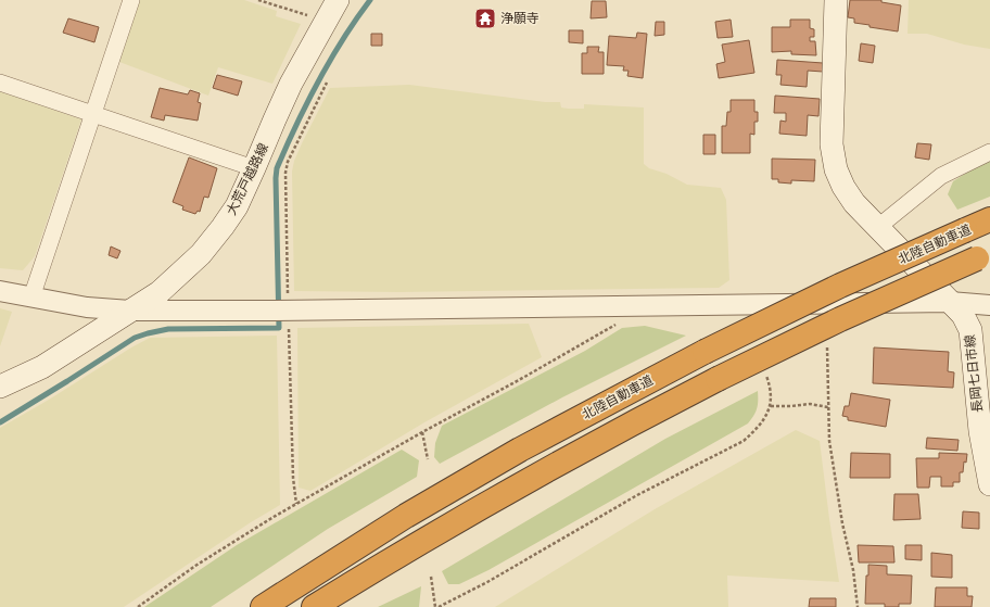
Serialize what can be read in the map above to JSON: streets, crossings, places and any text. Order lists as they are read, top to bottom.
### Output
{
  "streets": {
    "highway": ["北陸自動車道"],
    "main road": ["大荒戸越路線", "長岡七日市線"]
  },
  "places": {
    "temple": ["浄願寺"]
  }
}
